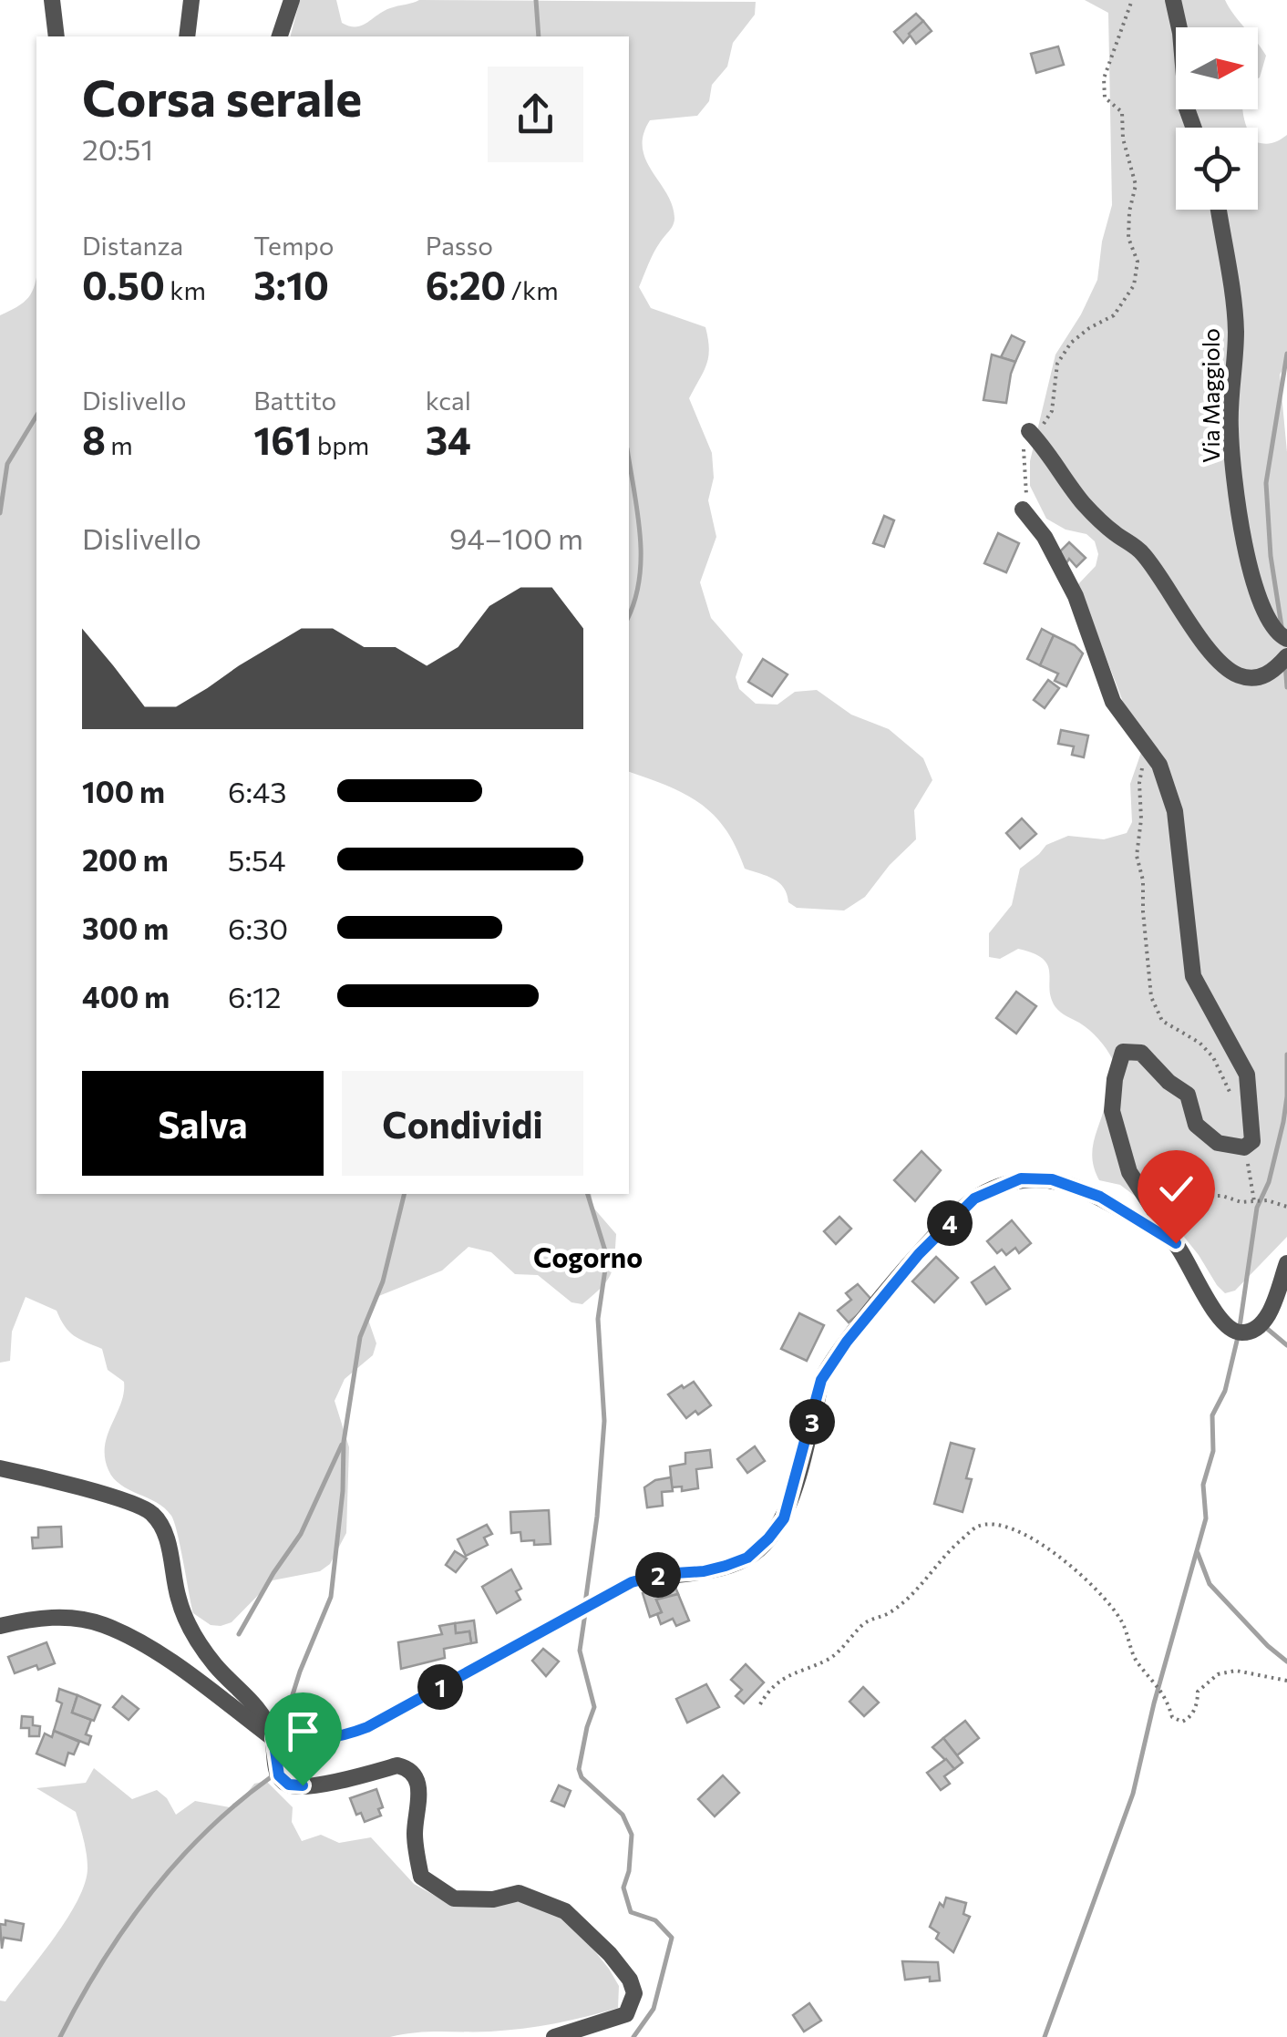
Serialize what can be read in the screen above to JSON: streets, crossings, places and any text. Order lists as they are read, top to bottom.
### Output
{
  "streets": {
    "street": ["Via Maggiolo"]
  },
  "districts": ["Cogorno"],
  "north": "right",
  "page": {
    "heading": ["Corsa serale", "20:51"],
    "stats": [
      ["Distanza", "0.50 km"],
      ["Tempo", "3:10"],
      ["Passo", "6:20 /km"],
      ["Dislivello", "8 m"],
      ["Battito", "161 bpm"],
      ["kcal", "34"]
    ],
    "chart": ["Dislivello", "94–100 m"],
    "list": [
      {
        "name": "100 m",
        "note": "6:43"
      },
      {
        "name": "200 m",
        "note": "5:54"
      },
      {
        "name": "300 m",
        "note": "6:30"
      },
      {
        "name": "400 m",
        "note": "6:12"
      }
    ],
    "buttons": ["Salva", "Condividi"],
    "pins": [
      "4",
      "3",
      "2",
      "1"
    ]
  }
}
